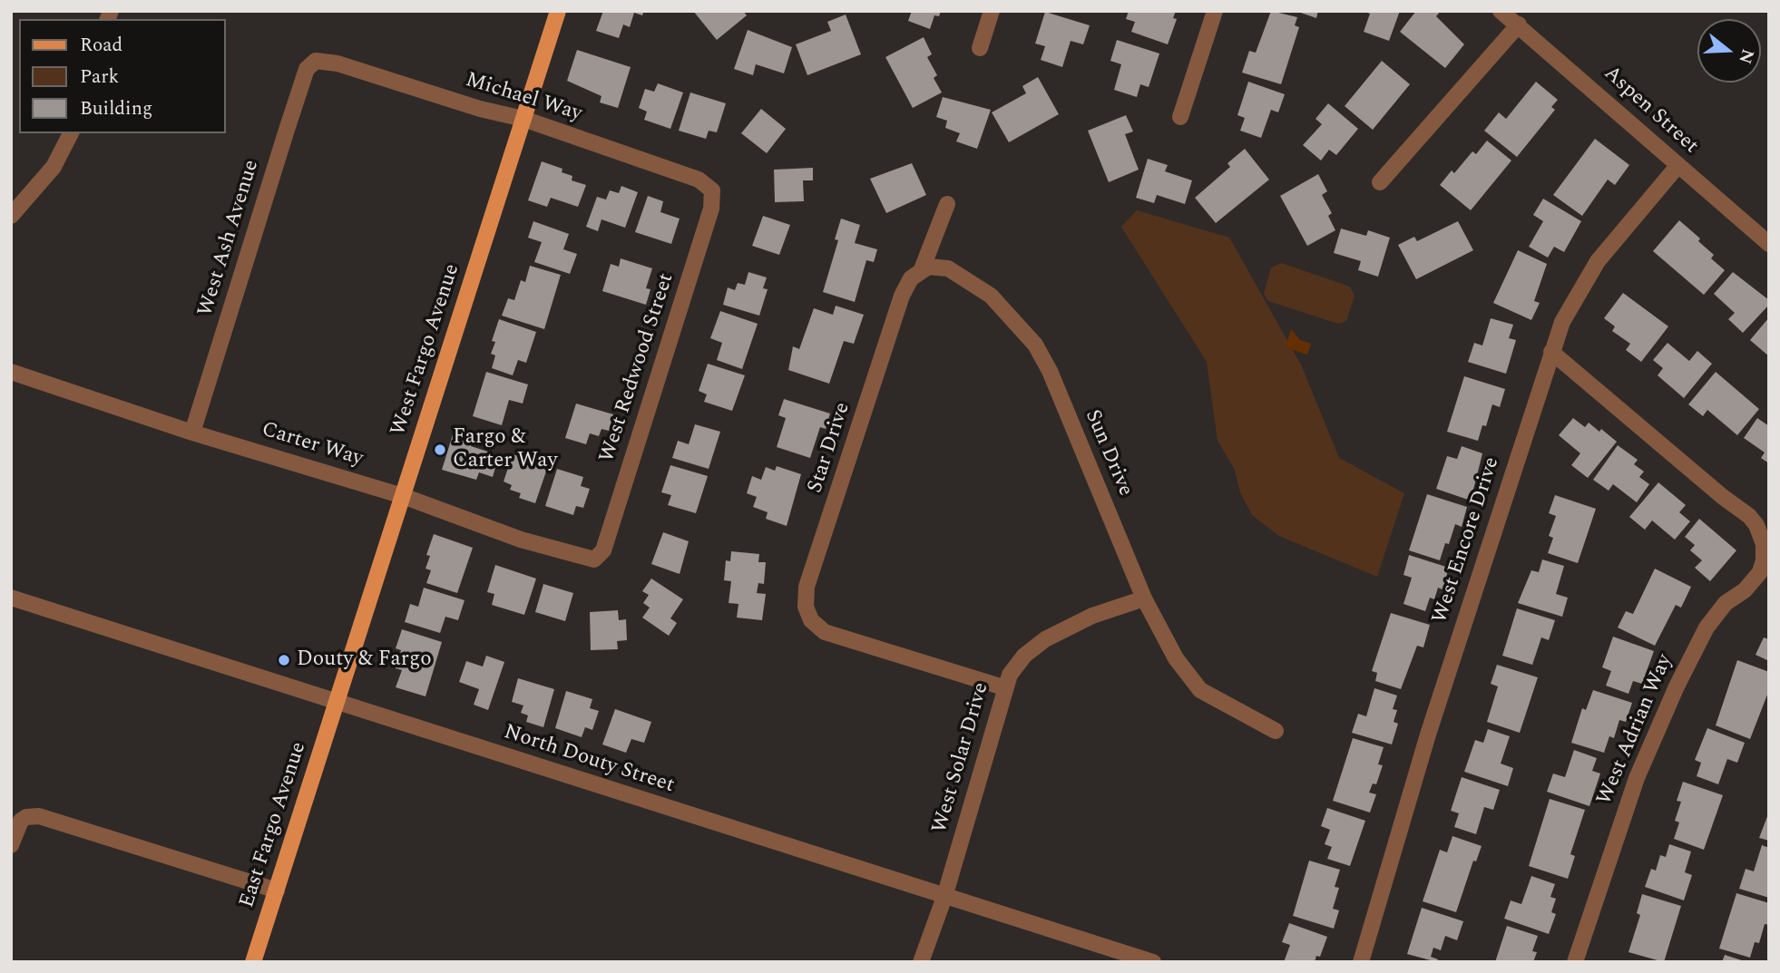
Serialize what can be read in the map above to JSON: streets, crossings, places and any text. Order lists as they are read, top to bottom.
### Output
{
  "streets": {
    "main road": ["West Fargo Avenue", "East Fargo Avenue"],
    "street": [
      "Michael Way",
      "Aspen Street",
      "West Ash Avenue",
      "West Redwood Street",
      "Carter Way",
      "Star Drive",
      "Sun Drive",
      "West Encore Drive",
      "West Adrian Way",
      "West Solar Drive",
      "North Douty Street"
    ]
  },
  "crossings": [
    ["Michael Way", "West Ash Avenue"],
    ["Michael Way", "West Fargo Avenue"],
    ["Michael Way", "West Redwood Street"],
    ["Aspen Street", "West Encore Drive"],
    ["West Ash Avenue", "Carter Way"],
    ["West Fargo Avenue", "Carter Way"],
    ["West Fargo Avenue", "North Douty Street"],
    ["West Fargo Avenue", "East Fargo Avenue"],
    ["West Redwood Street", "Carter Way"],
    ["Star Drive", "Sun Drive"],
    ["Star Drive", "West Solar Drive"],
    ["Sun Drive", "West Solar Drive"],
    ["West Encore Drive", "West Adrian Way"],
    ["West Solar Drive", "North Douty Street"],
    ["North Douty Street", "East Fargo Avenue"]
  ],
  "places": ["Fargo & Carter Way", "Douty & Fargo"],
  "legend": ["Road", "Park", "Building"],
  "north": "right"
}
